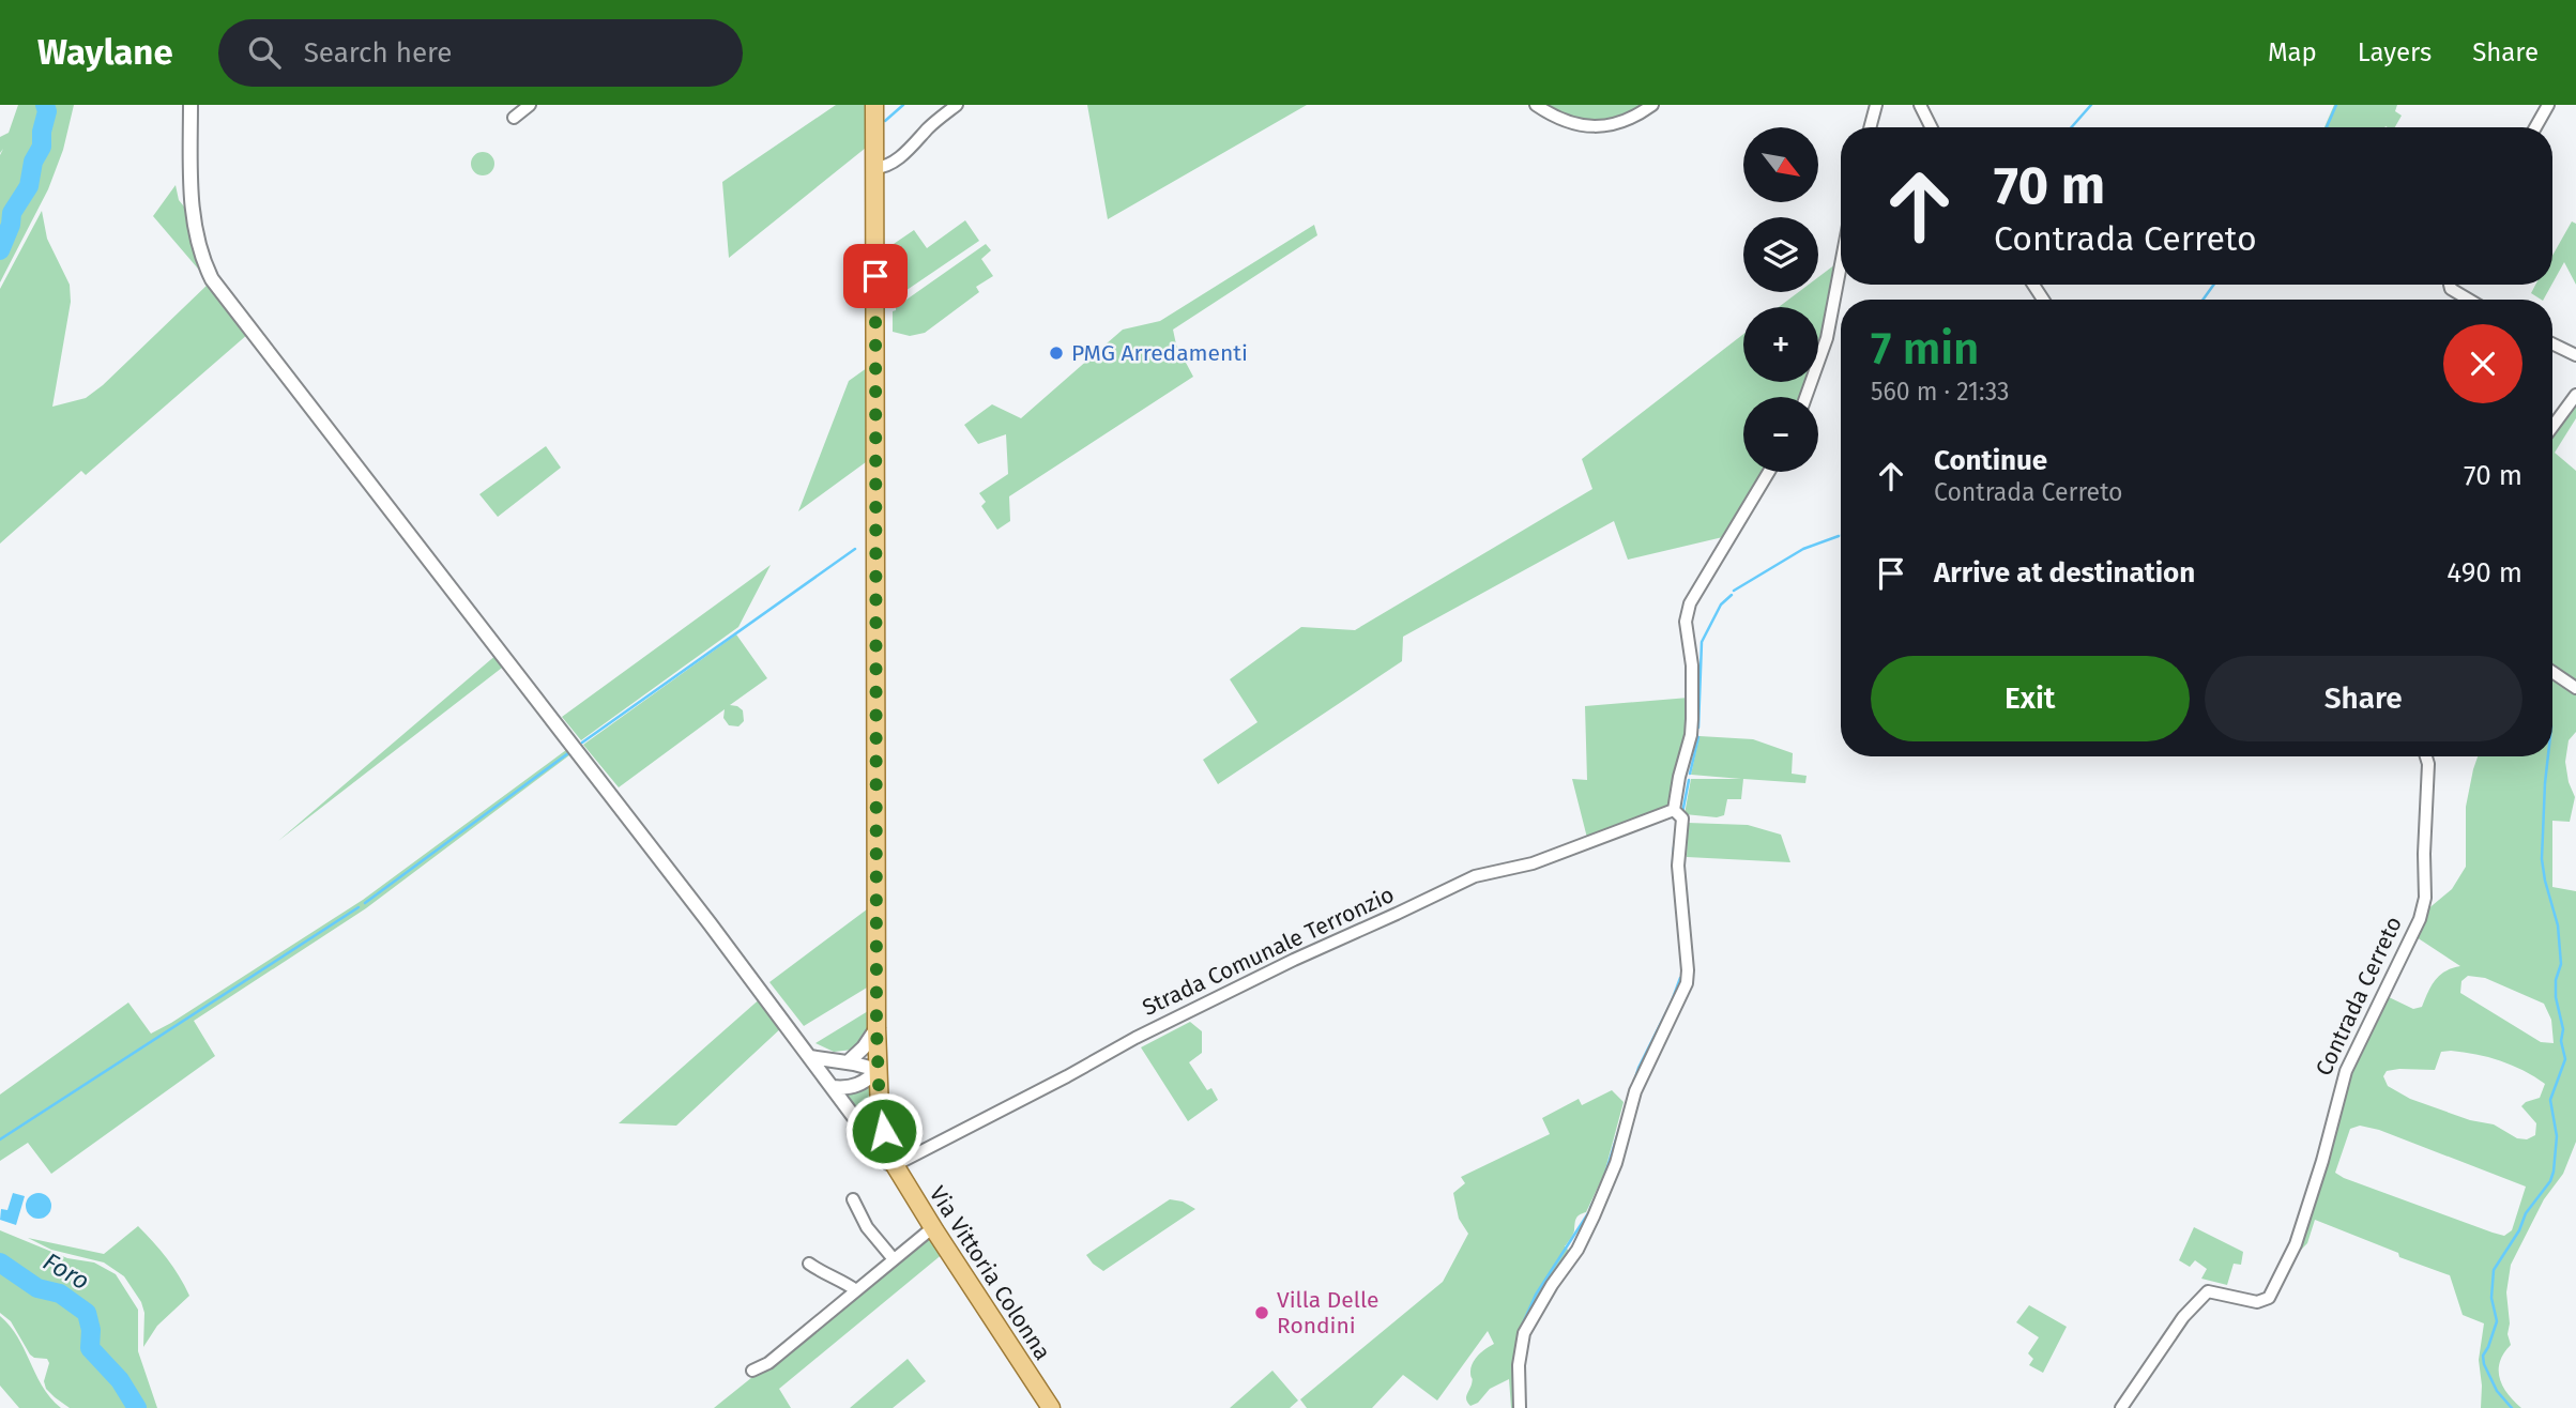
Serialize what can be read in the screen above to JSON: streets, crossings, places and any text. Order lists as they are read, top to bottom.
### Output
{
  "streets": {
    "main road": ["Via Vittoria Colonna"],
    "street": ["Strada Comunale Terronzio", "Contrada Cerreto"]
  },
  "crossings": [
    ["Strada Comunale Terronzio", "Via Vittoria Colonna"]
  ],
  "water": ["Foro"],
  "places": ["PMG Arredamenti", "Villa Delle Rondini"],
  "north": "bottom right",
  "page": {
    "header": "Waylane",
    "search": "Search here",
    "nav": ["Map", "Layers", "Share"],
    "map_buttons": ["+", "−"],
    "turn": ["70 m", "Contrada Cerreto"],
    "heading": ["7 min", "560 m · 21:33"],
    "list": [
      {
        "name": "Continue",
        "note": "Contrada Cerreto",
        "value": "70 m"
      },
      {
        "name": "Arrive at destination",
        "value": "490 m"
      }
    ],
    "buttons": ["Exit", "Share"]
  }
}
